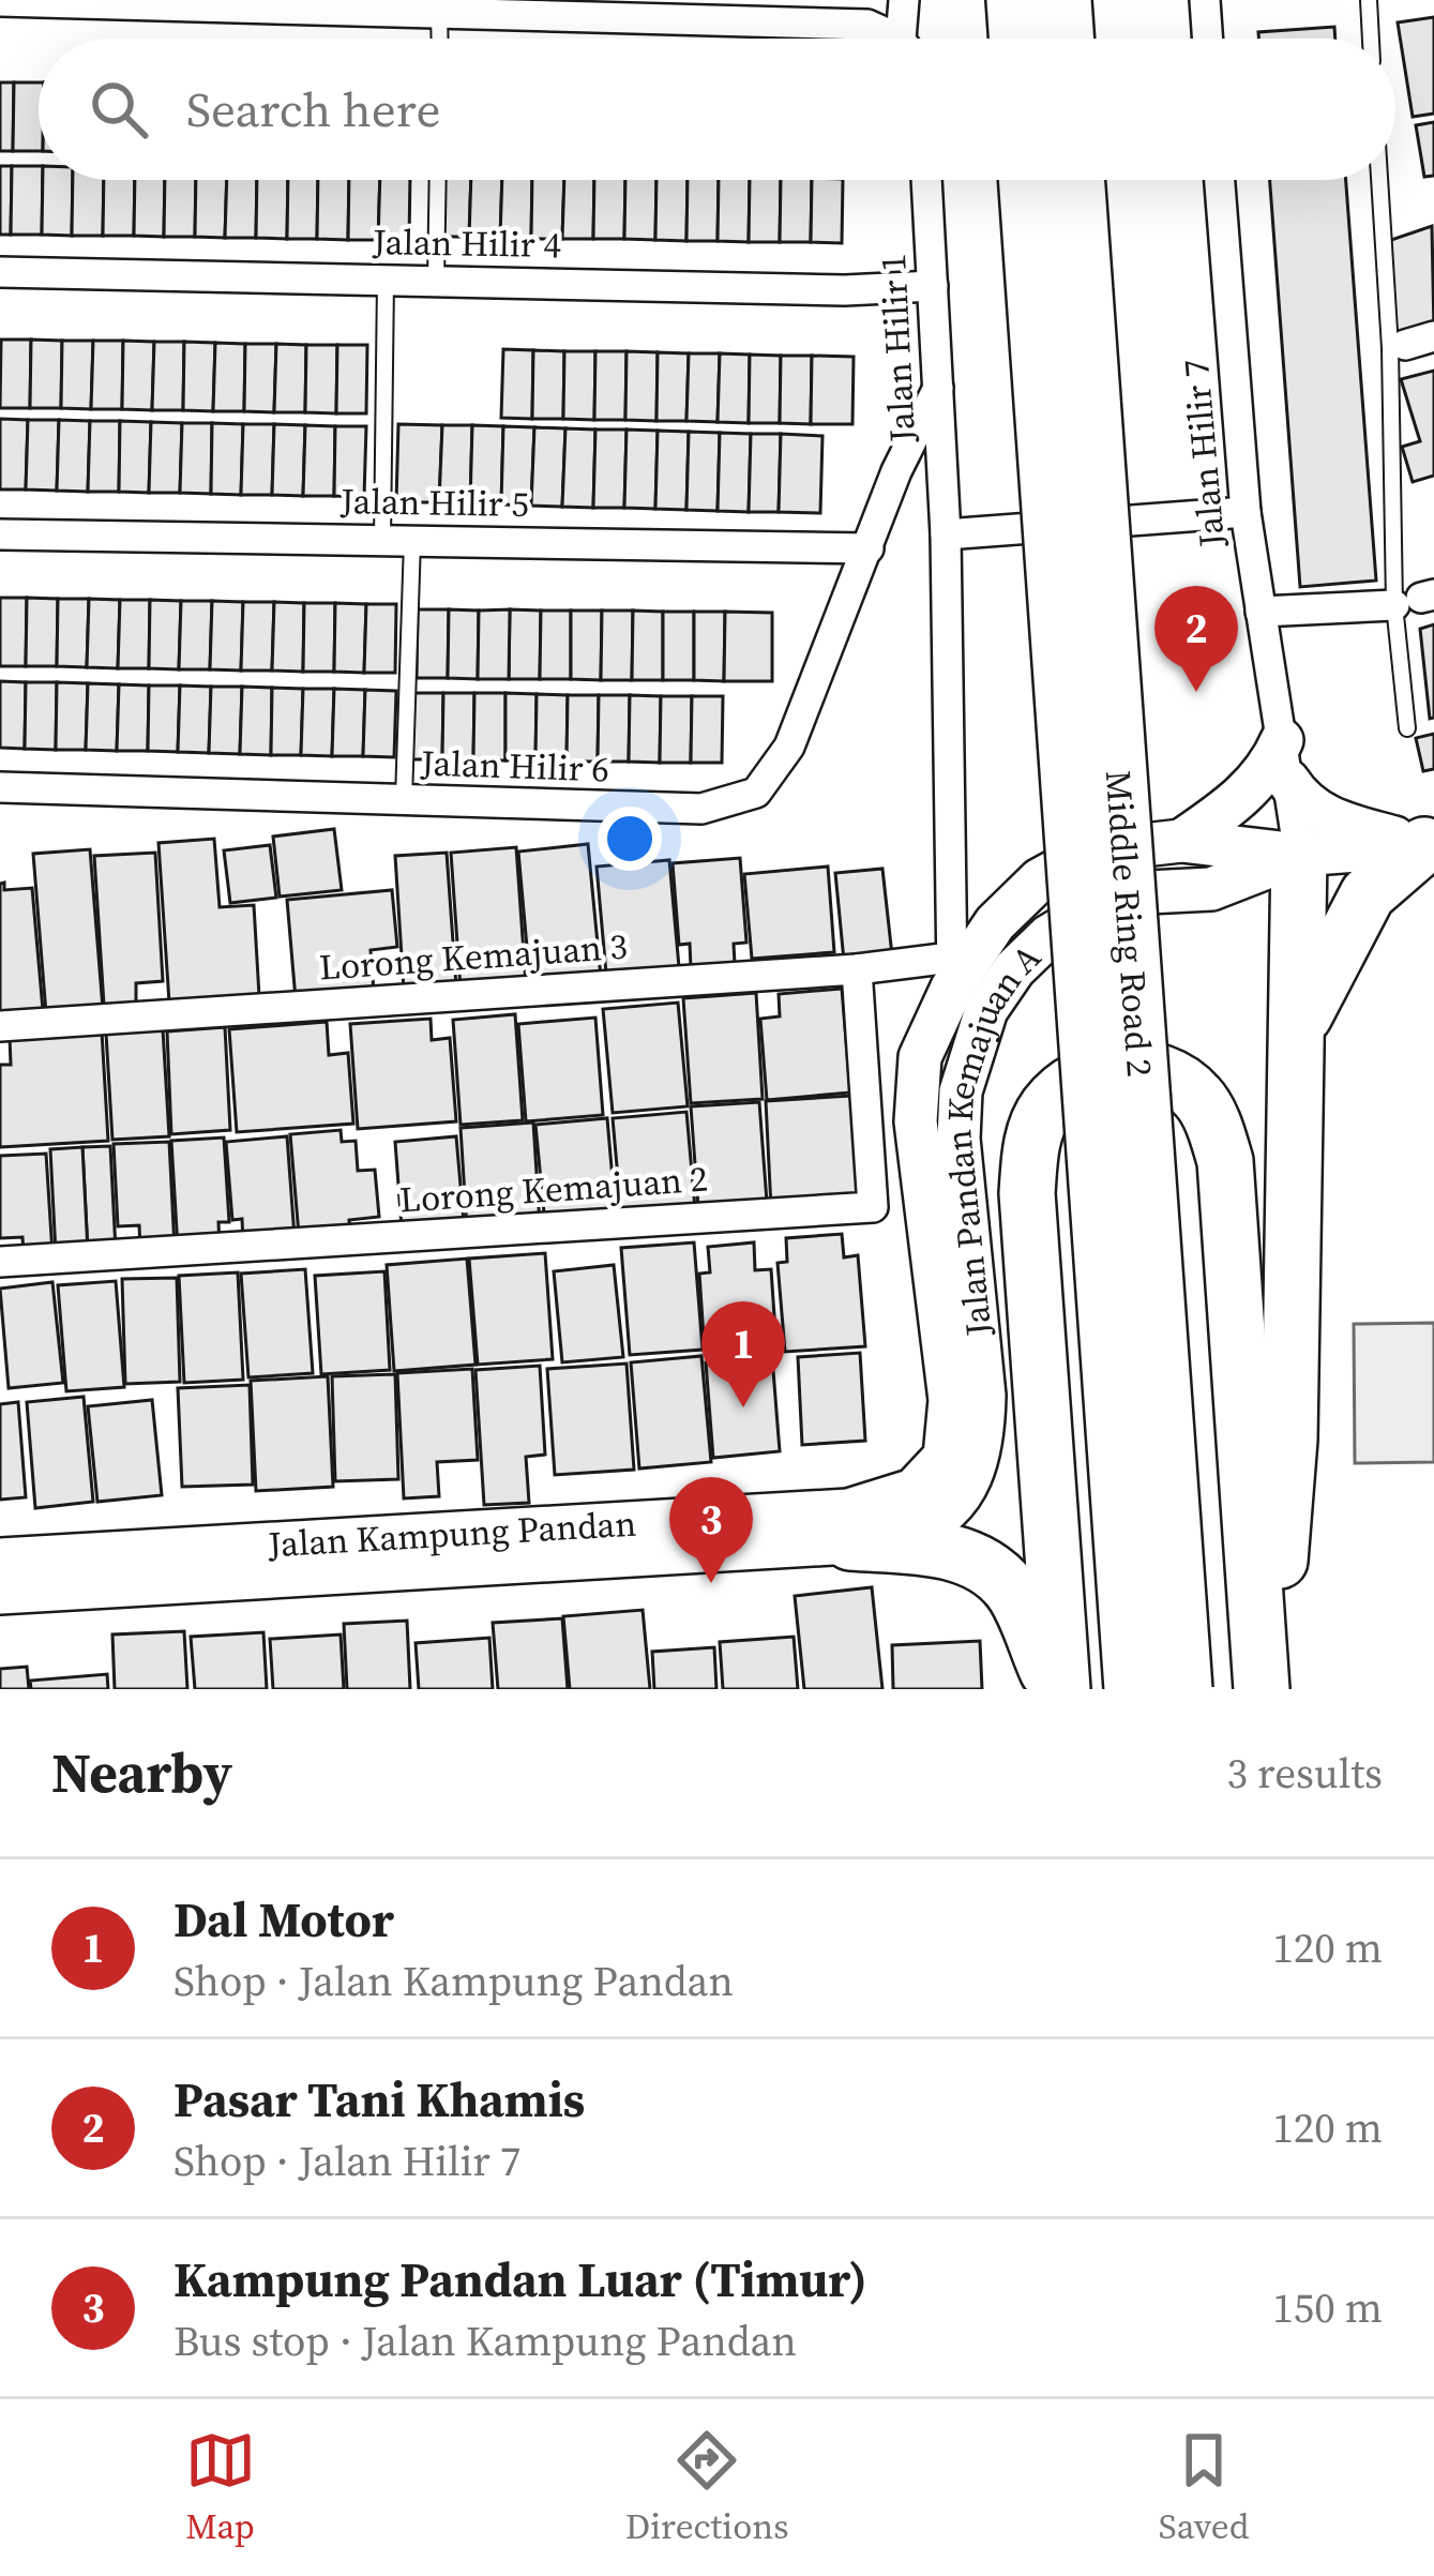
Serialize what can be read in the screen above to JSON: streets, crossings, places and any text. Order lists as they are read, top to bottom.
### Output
{
  "streets": {
    "highway": ["Middle Ring Road 2"],
    "street": [
      "Jalan Hilir 4",
      "Jalan Hilir 1",
      "Jalan Hilir 7",
      "Jalan Hilir 5",
      "Jalan Hilir 6",
      "Lorong Kemajuan 3",
      "Jalan Pandan Kemajuan A",
      "Lorong Kemajuan 2",
      "Jalan Kampung Pandan"
    ]
  },
  "crossings": [
    ["Jalan Hilir 4", "Jalan Hilir 1"],
    ["Jalan Hilir 1", "Jalan Hilir 6"],
    ["Jalan Hilir 1", "Lorong Kemajuan 3"],
    ["Jalan Hilir 1", "Jalan Pandan Kemajuan A"],
    ["Jalan Hilir 1", "Jalan Kampung Pandan"],
    ["Jalan Hilir 7", "Jalan Pandan Kemajuan A"],
    ["Jalan Hilir 5", "Jalan Hilir 6"],
    ["Lorong Kemajuan 3", "Jalan Pandan Kemajuan A"],
    ["Lorong Kemajuan 3", "Lorong Kemajuan 2"],
    ["Lorong Kemajuan 3", "Jalan Kampung Pandan"],
    ["Jalan Pandan Kemajuan A", "Jalan Kampung Pandan"]
  ],
  "page": {
    "search": "Search here",
    "pins": ["2", "1", "3"],
    "heading": ["Nearby", "3 results"],
    "list": [
      {
        "mark": "1",
        "name": "Dal Motor",
        "note": "Shop · Jalan Kampung Pandan",
        "value": "120 m"
      },
      {
        "mark": "2",
        "name": "Pasar Tani Khamis",
        "note": "Shop · Jalan Hilir 7",
        "value": "120 m"
      },
      {
        "mark": "3",
        "name": "Kampung Pandan Luar (Timur)",
        "note": "Bus stop · Jalan Kampung Pandan",
        "value": "150 m"
      }
    ],
    "nav": ["Map", "Directions", "Saved"]
  }
}
